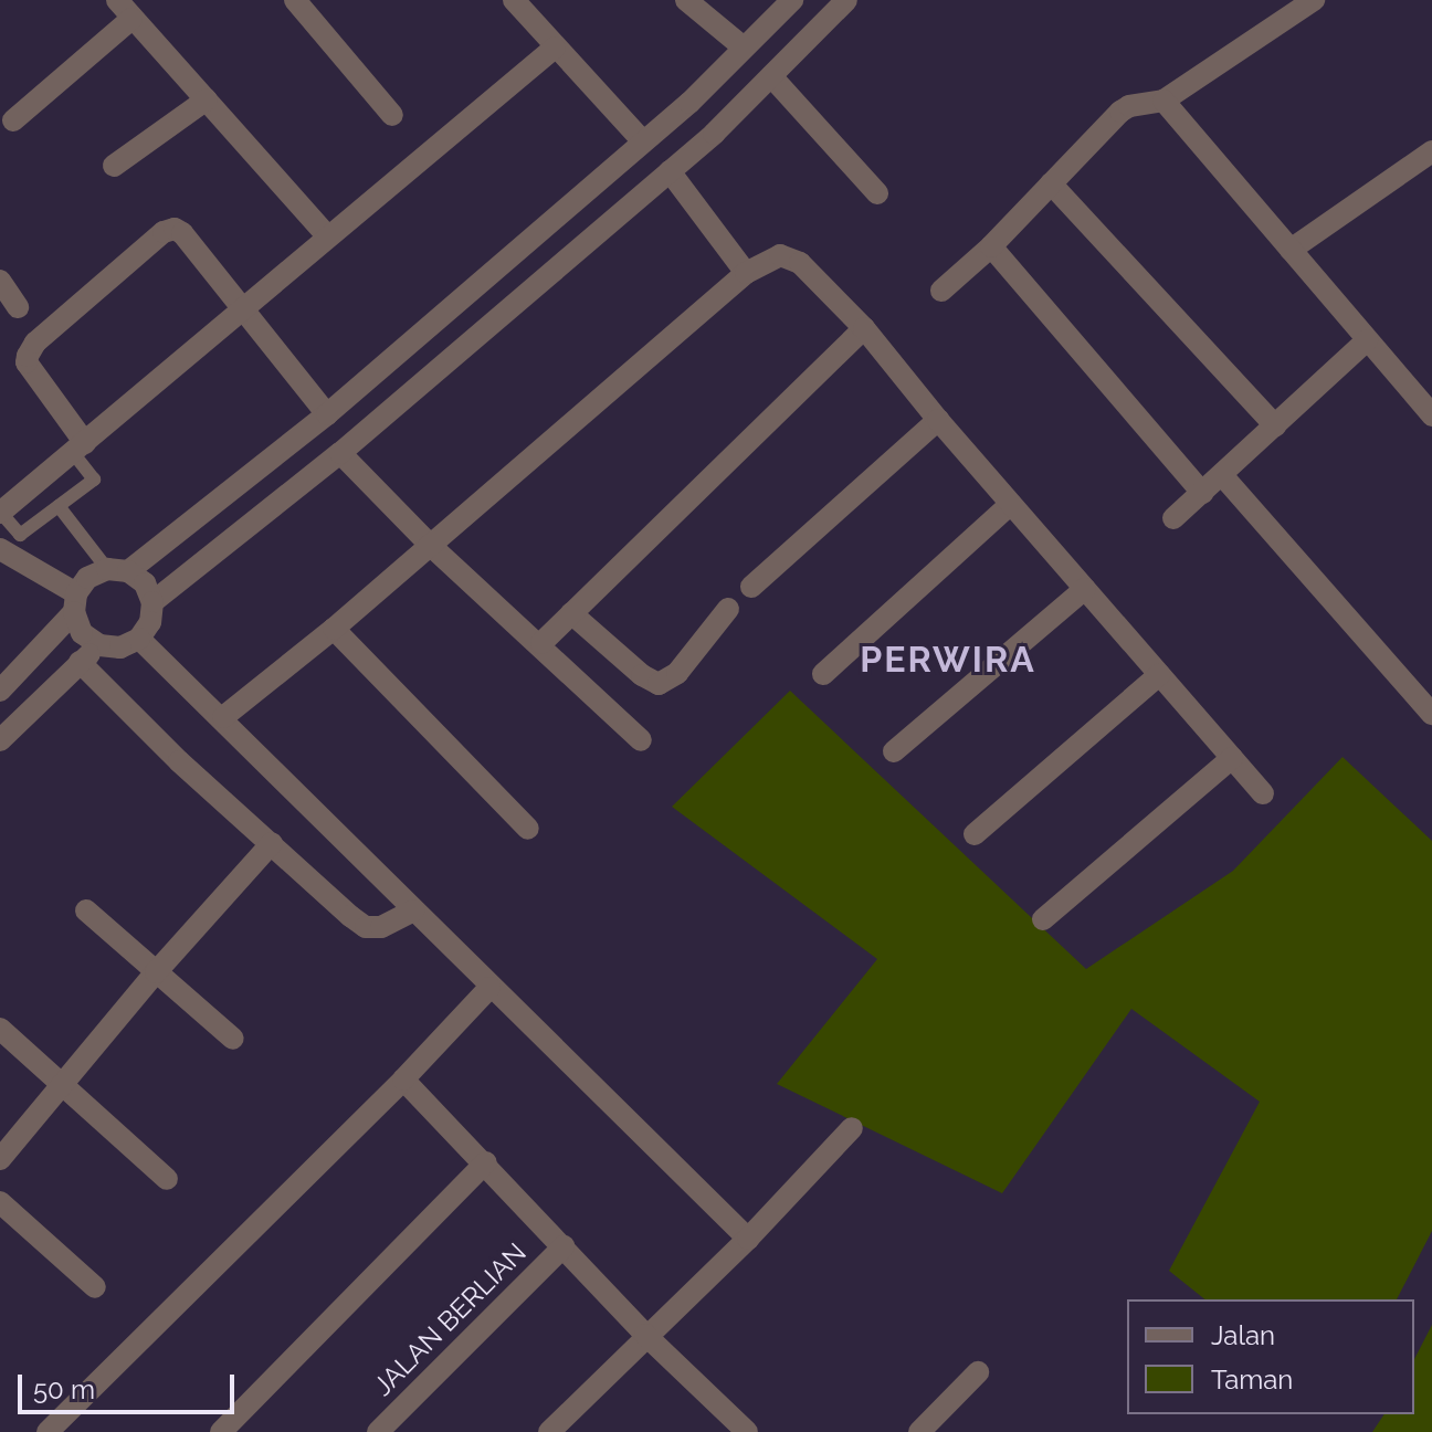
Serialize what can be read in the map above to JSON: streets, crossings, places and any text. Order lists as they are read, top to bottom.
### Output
{
  "streets": {
    "street": ["JALAN BERLIAN"]
  },
  "districts": ["PERWIRA"],
  "legend": ["Jalan", "Taman"],
  "scale_bar": "50 m"
}
